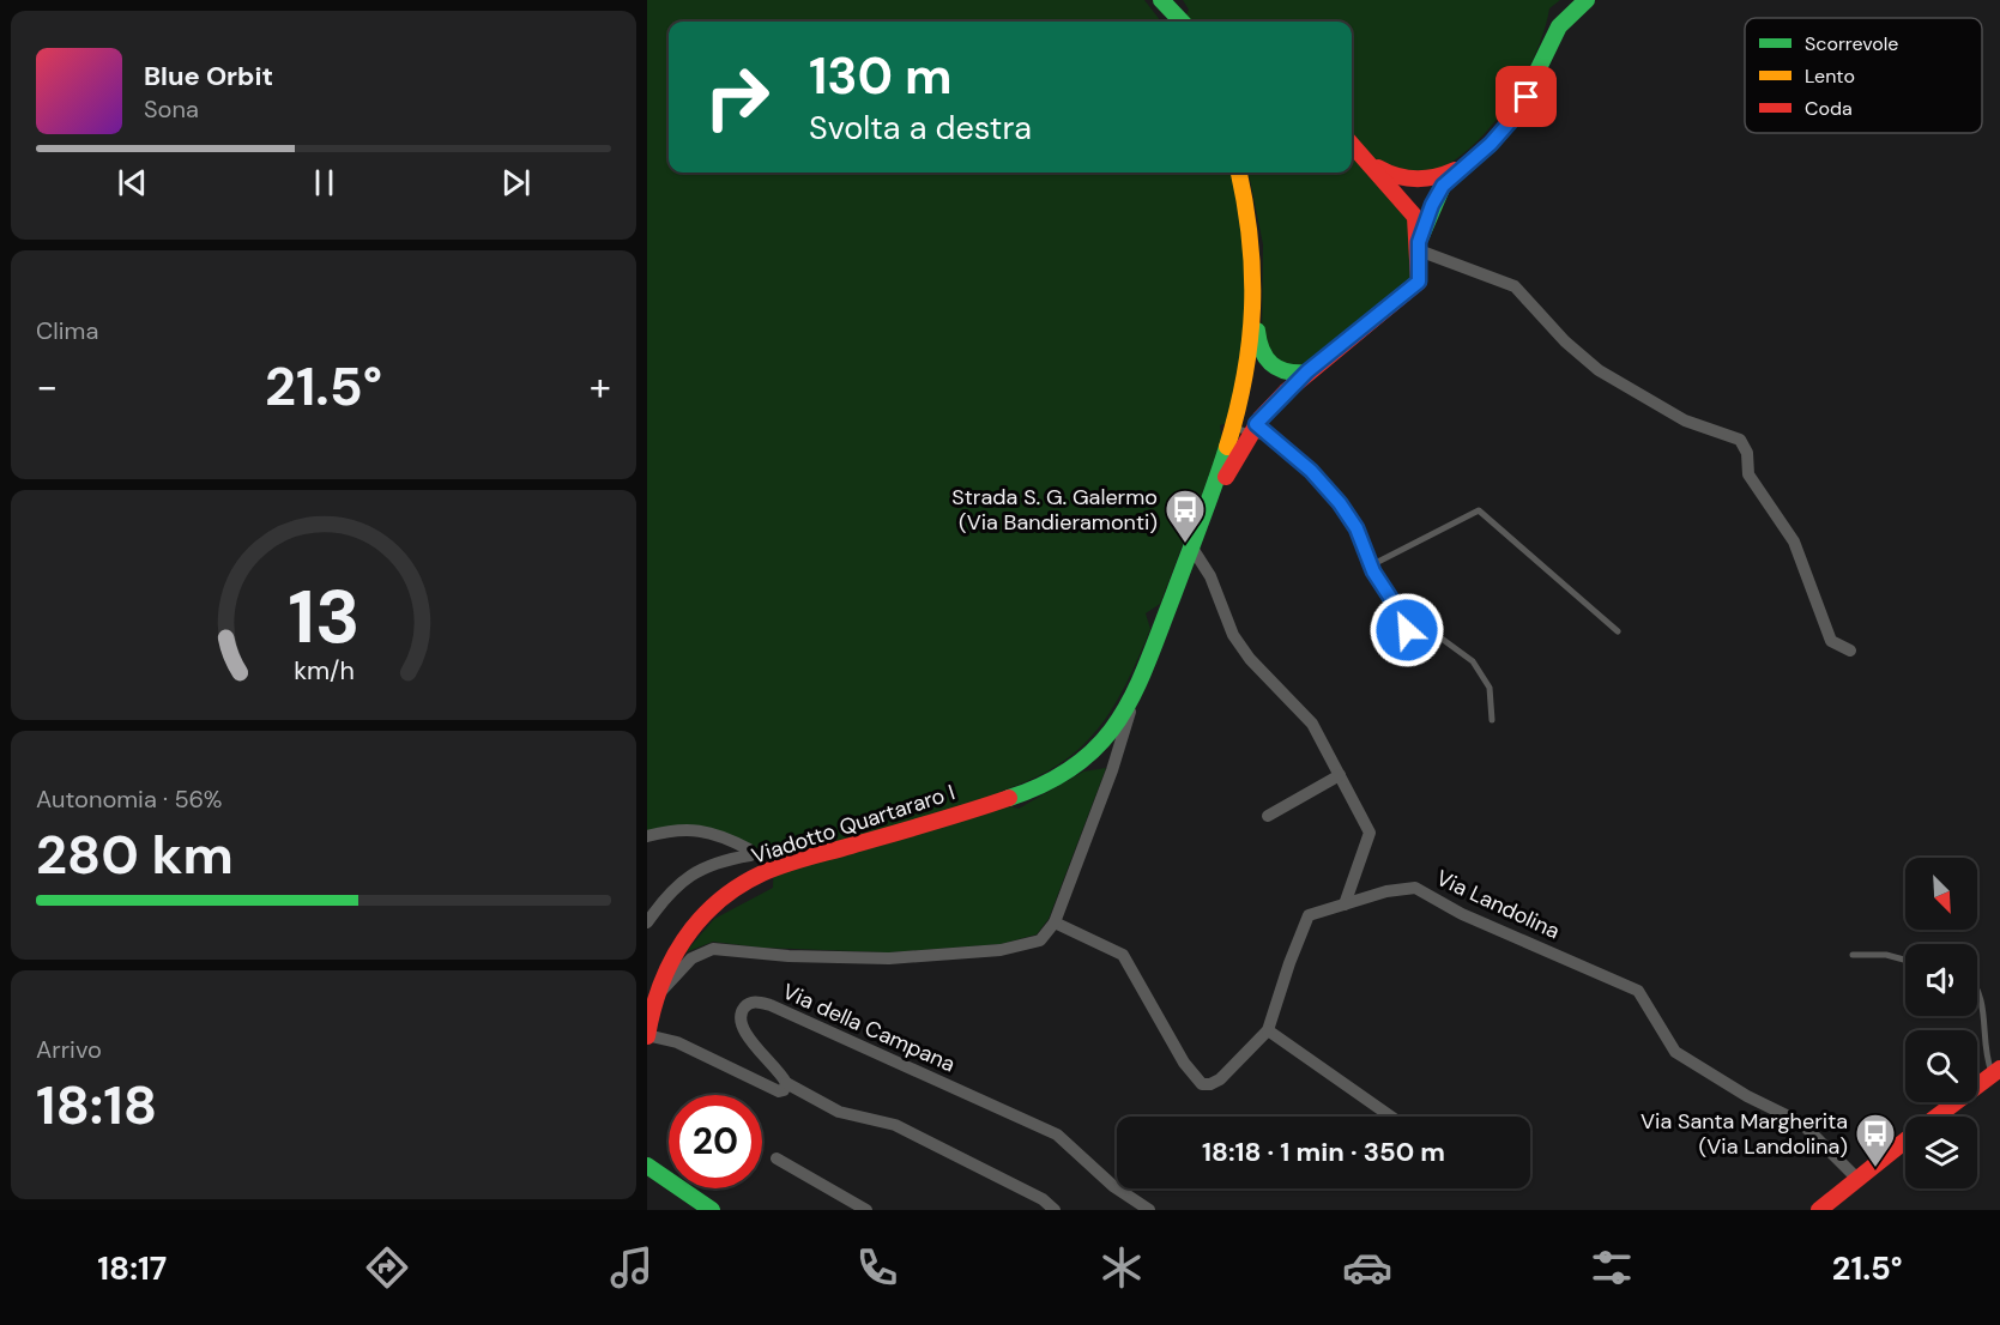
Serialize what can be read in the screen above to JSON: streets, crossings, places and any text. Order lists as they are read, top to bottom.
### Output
{
  "streets": {
    "main road": ["Viadotto Quartararo I"],
    "street": ["Via Landolina", "Via della Campana"]
  },
  "places": {
    "bus stop": ["Strada S. G. Galermo (Via Bandieramonti)", "Via Santa Margherita (Via Landolina)"]
  },
  "legend": ["Scorrevole", "Lento", "Coda"],
  "north": "bottom right",
  "page": {
    "turn": ["130 m", "Svolta a destra"],
    "song": ["Blue Orbit", "Sona"],
    "tile": [
      "Clima",
      ["Autonomia · 56%", "280 km"],
      ["Arrivo", "18:18"]
    ],
    "heat": ["−", "21.5°", "+"],
    "limit": "20",
    "trip": "18:18 · 1 min · 350 m",
    "tabs": ["18:17", "21.5°"],
    "gauge": ["13", "km/h"]
  }
}
